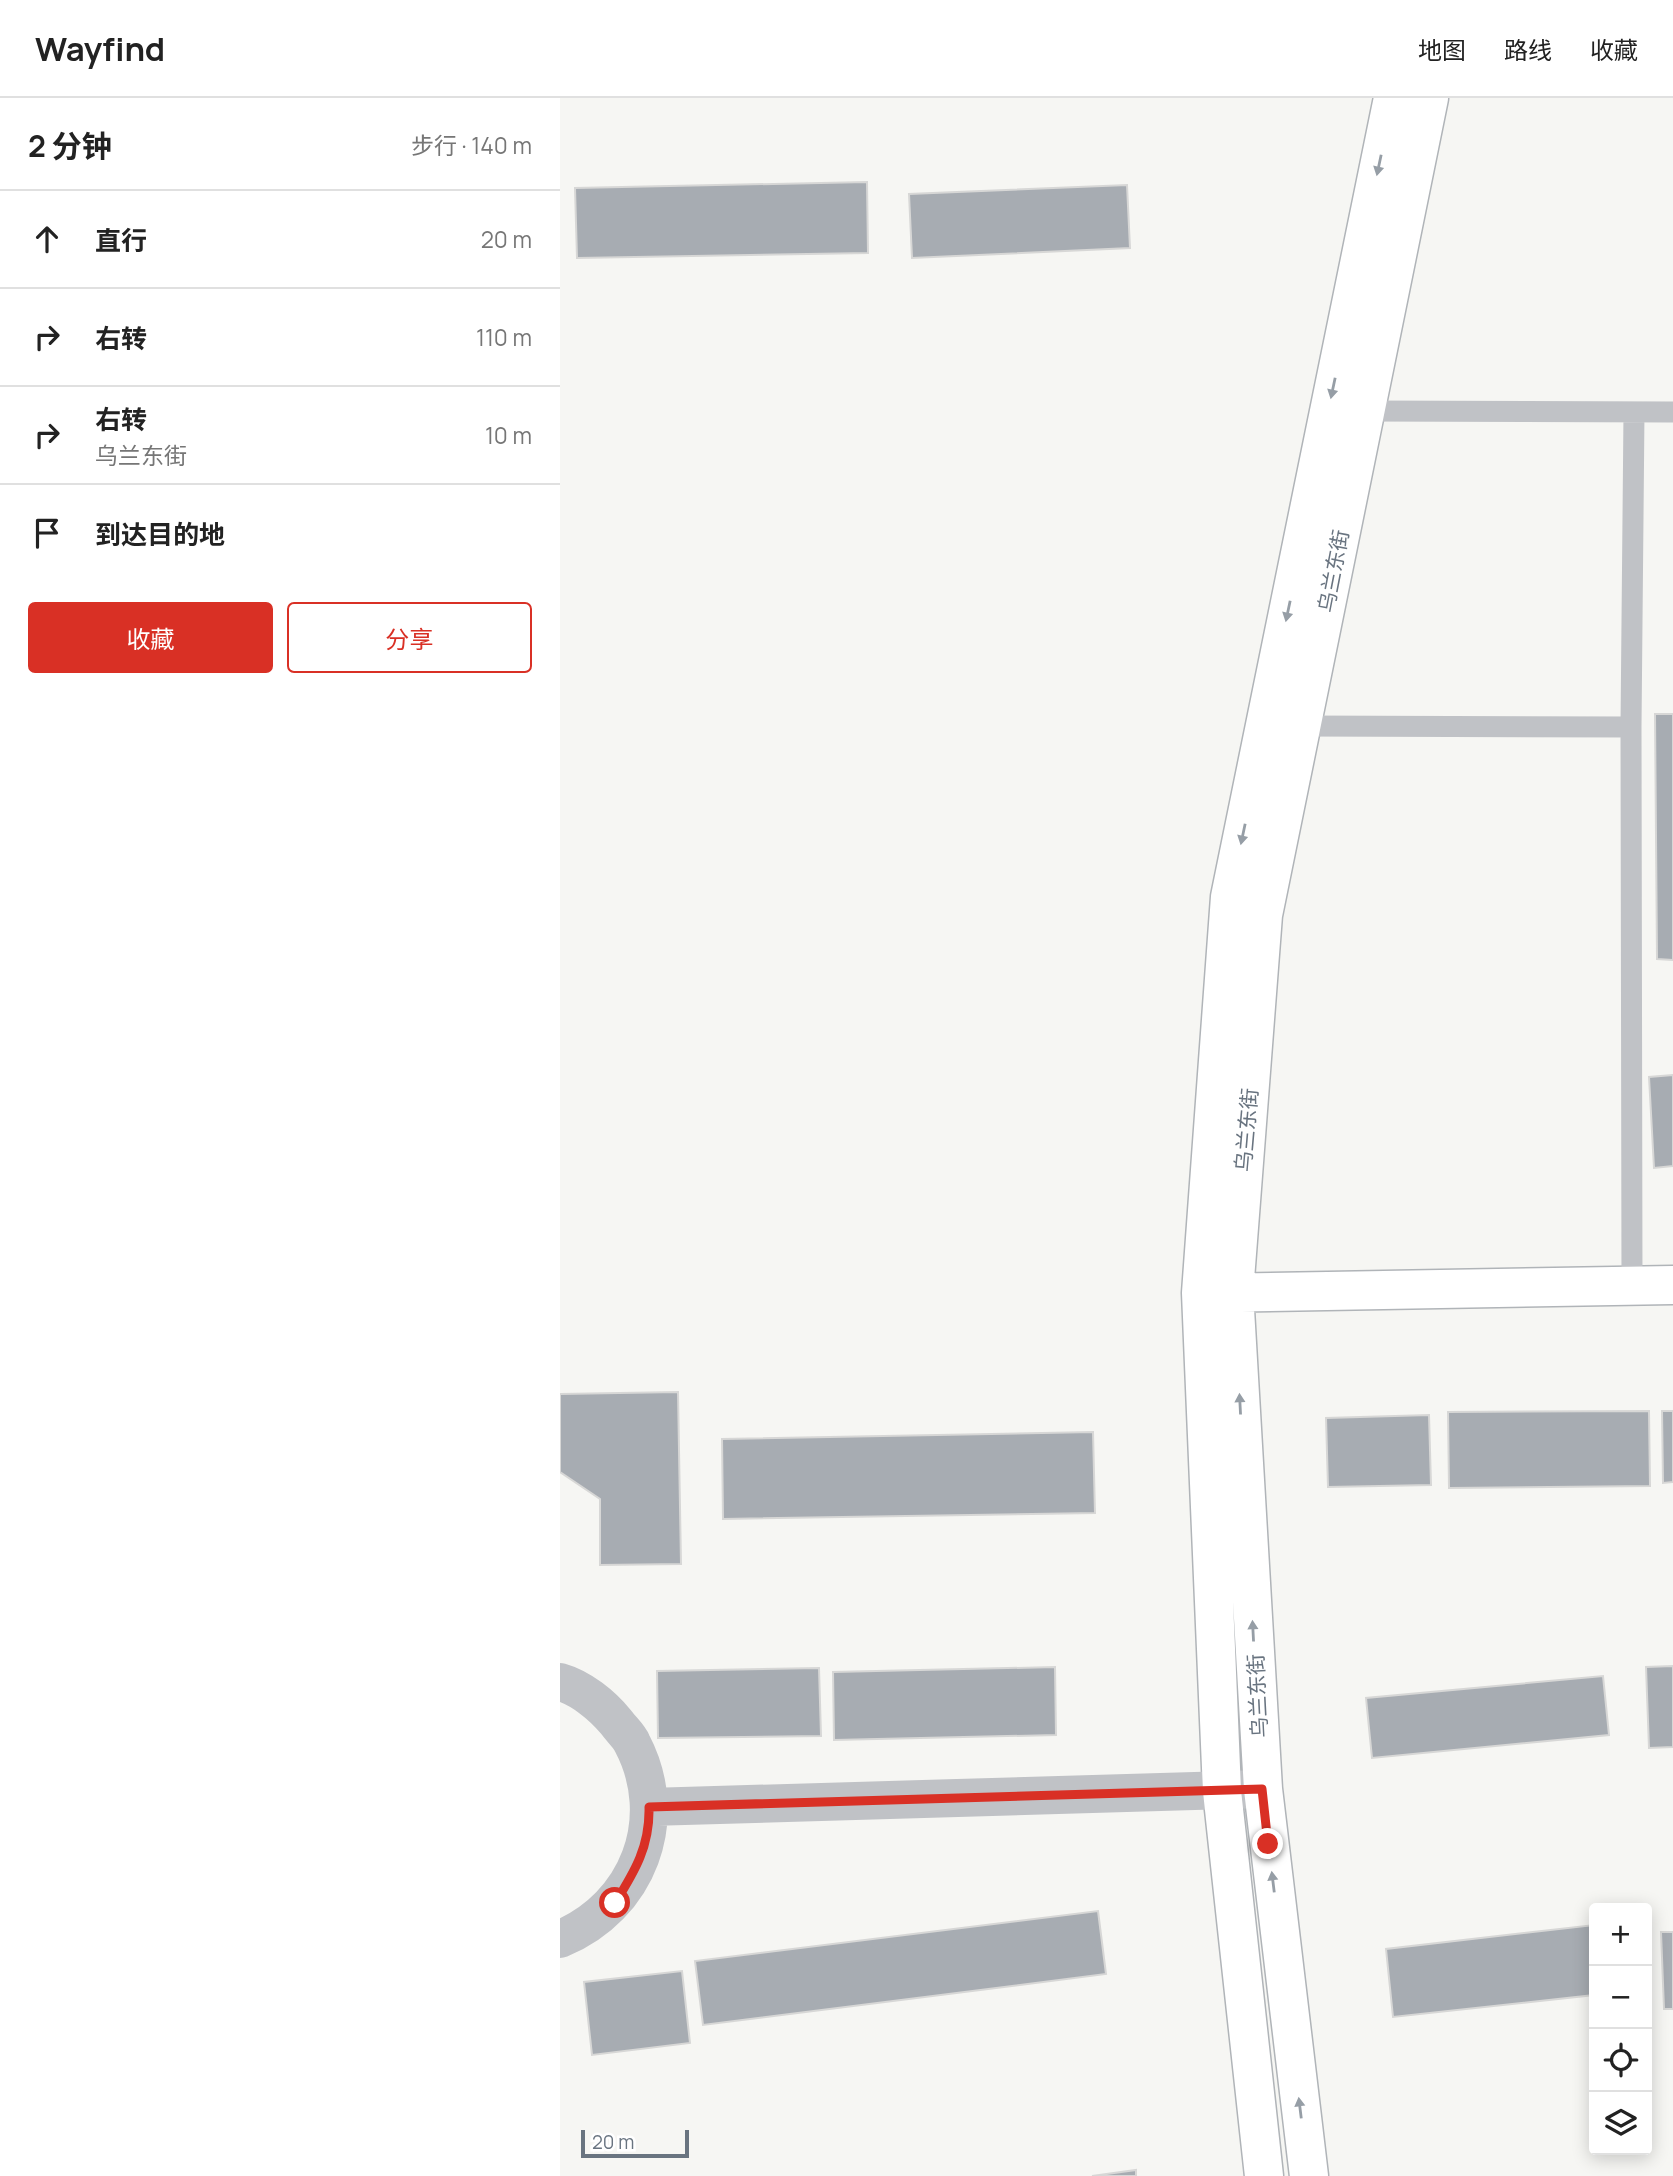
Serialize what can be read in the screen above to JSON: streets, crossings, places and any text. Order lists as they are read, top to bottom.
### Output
{
  "streets": {
    "main road": ["乌兰东街"]
  },
  "scale_bar": "20 m",
  "page": {
    "header": "Wayfind",
    "nav": ["地图", "路线", "收藏"],
    "heading": ["2 分钟", "步行 · 140 m"],
    "list": [
      ["直行", "20 m"],
      ["右转", "110 m"],
      ["右转", "乌兰东街", "10 m"],
      "到达目的地"
    ],
    "buttons": ["收藏", "分享"],
    "map_buttons": ["+", "−"],
    "scale": "20 m"
  }
}
